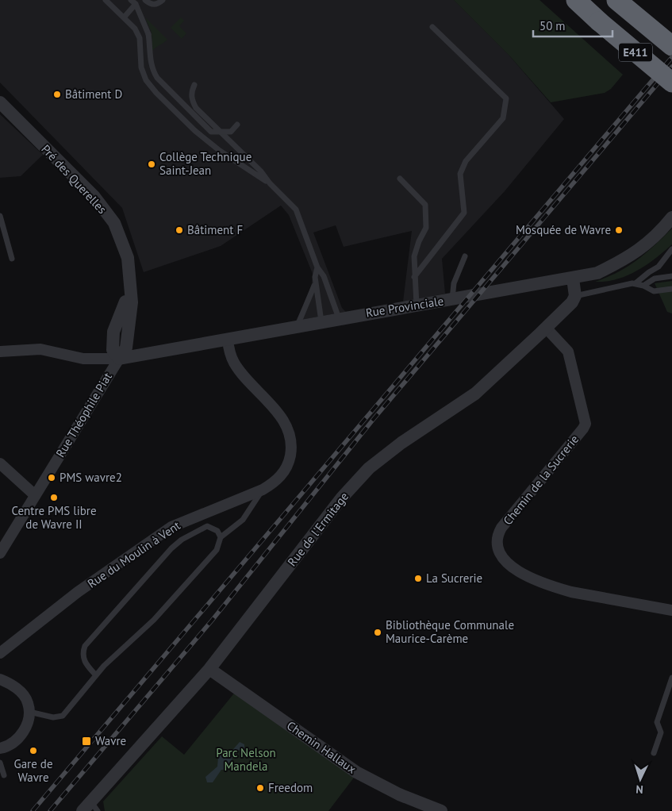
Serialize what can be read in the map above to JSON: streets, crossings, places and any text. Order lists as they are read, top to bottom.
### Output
{
  "streets": {
    "highway": ["E411"],
    "street": [
      "Pré des Querelles",
      "Rue Provinciale",
      "Rue Théophile Piat",
      "Chemin de la Sucrerie",
      "Rue de l'Ermitage",
      "Rue du Moulin à Vent",
      "Chemin Hallaux"
    ]
  },
  "crossings": [
    ["Pré des Querelles", "Rue Provinciale"],
    ["Pré des Querelles", "Rue Théophile Piat"],
    ["Rue Provinciale", "Rue Théophile Piat"],
    ["Chemin de la Sucrerie", "Rue de l'Ermitage"],
    ["Rue de l'Ermitage", "Chemin Hallaux"]
  ],
  "parks": ["Parc Nelson Mandela"],
  "places": {
    "other": [
      "Bâtiment D",
      "Collège Technique Saint-Jean",
      "Bâtiment F",
      "Mosquée de Wavre",
      "PMS wavre2",
      "Centre PMS libre de Wavre II",
      "La Sucrerie",
      "Bibliothèque Communale Maurice-Carème",
      "Gare de Wavre",
      "Freedom"
    ],
    "transit": ["Wavre"]
  },
  "scale_bar": "50 m",
  "north": "bottom"
}
